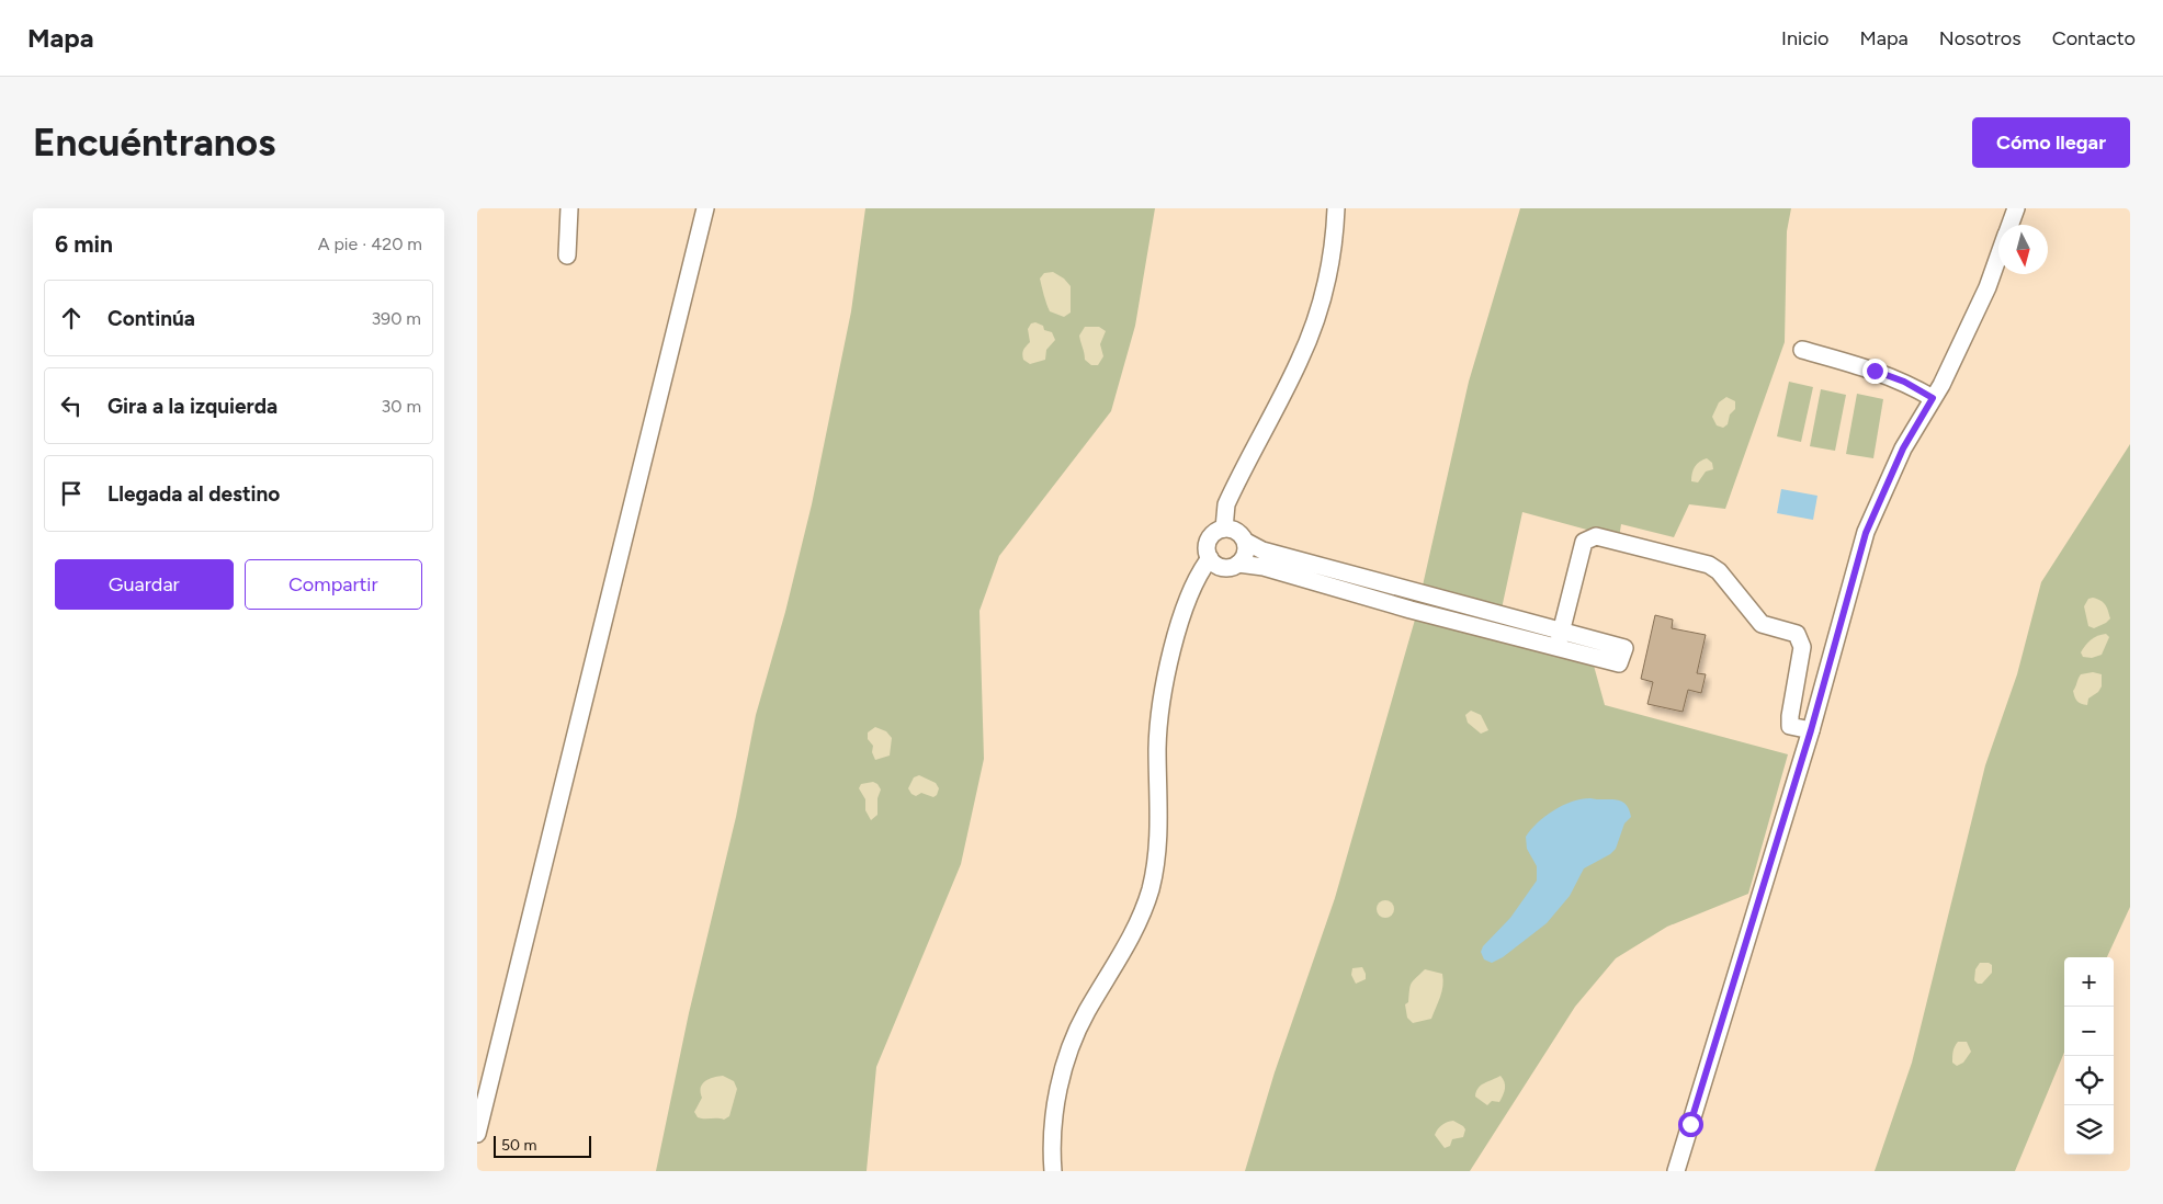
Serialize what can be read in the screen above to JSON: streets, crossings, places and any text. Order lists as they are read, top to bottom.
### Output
{
  "scale_bar": "50 m",
  "north": "bottom",
  "page": {
    "header": "Mapa",
    "nav": [
      "Inicio",
      "Mapa",
      "Nosotros",
      "Contacto"
    ],
    "buttons": [
      "Cómo llegar",
      ["Guardar", "Compartir"]
    ],
    "title": "Encuéntranos",
    "heading": ["6 min", "A pie · 420 m"],
    "list": [
      ["Continúa", "390 m"],
      ["Gira a la izquierda", "30 m"],
      "Llegada al destino"
    ],
    "map_buttons": ["+", "−"],
    "scale": "50 m"
  }
}
